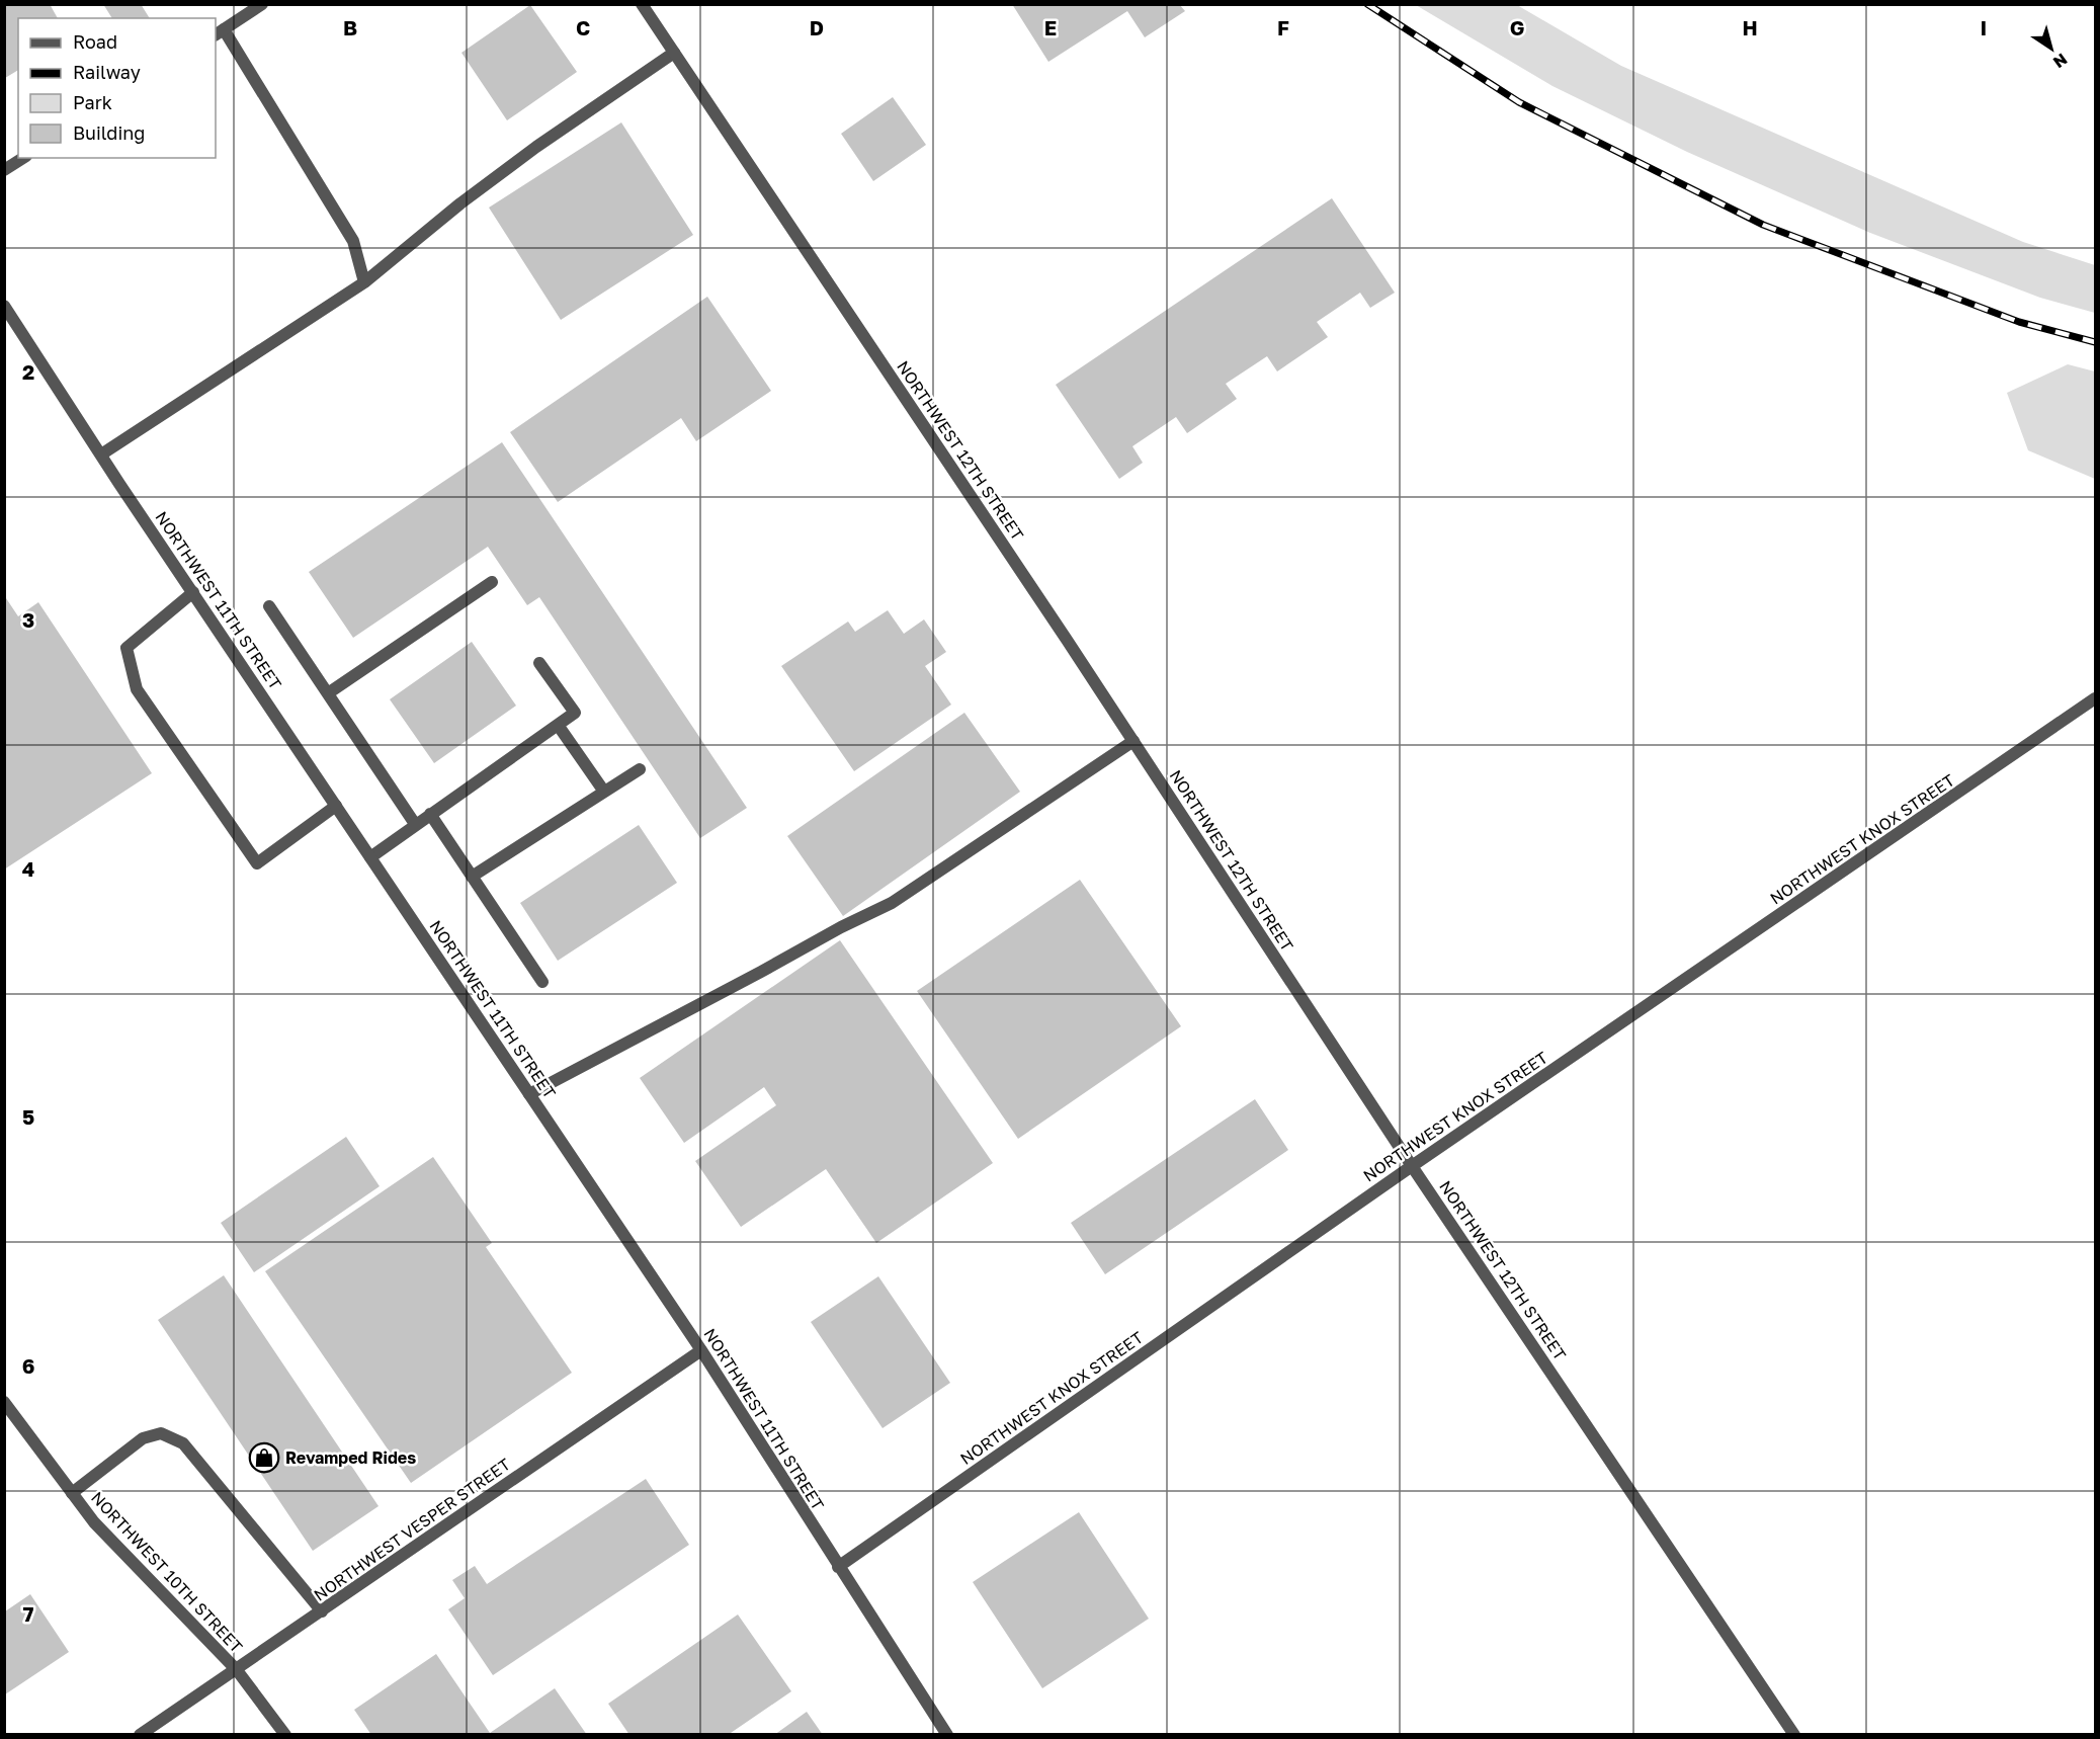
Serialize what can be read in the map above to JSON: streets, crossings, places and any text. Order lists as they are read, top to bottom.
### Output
{
  "streets": {
    "street": [
      "NORTHWEST 12TH STREET",
      "NORTHWEST 11TH STREET",
      "NORTHWEST KNOX STREET",
      "NORTHWEST VESPER STREET",
      "NORTHWEST 10TH STREET"
    ]
  },
  "crossings": [
    ["NORTHWEST 12TH STREET", "NORTHWEST KNOX STREET"],
    ["NORTHWEST 11TH STREET", "NORTHWEST KNOX STREET"],
    ["NORTHWEST 11TH STREET", "NORTHWEST VESPER STREET"],
    ["NORTHWEST VESPER STREET", "NORTHWEST 10TH STREET"]
  ],
  "places": {
    "shop": ["Revamped Rides"]
  },
  "legend": [
    "Road",
    "Railway",
    "Park",
    "Building"
  ],
  "north": "bottom right",
  "grid": {
    "columns": [
      "B",
      "C",
      "D",
      "E",
      "F",
      "G",
      "H",
      "I"
    ],
    "rows": [
      "2",
      "3",
      "4",
      "5",
      "6",
      "7"
    ]
  }
}
